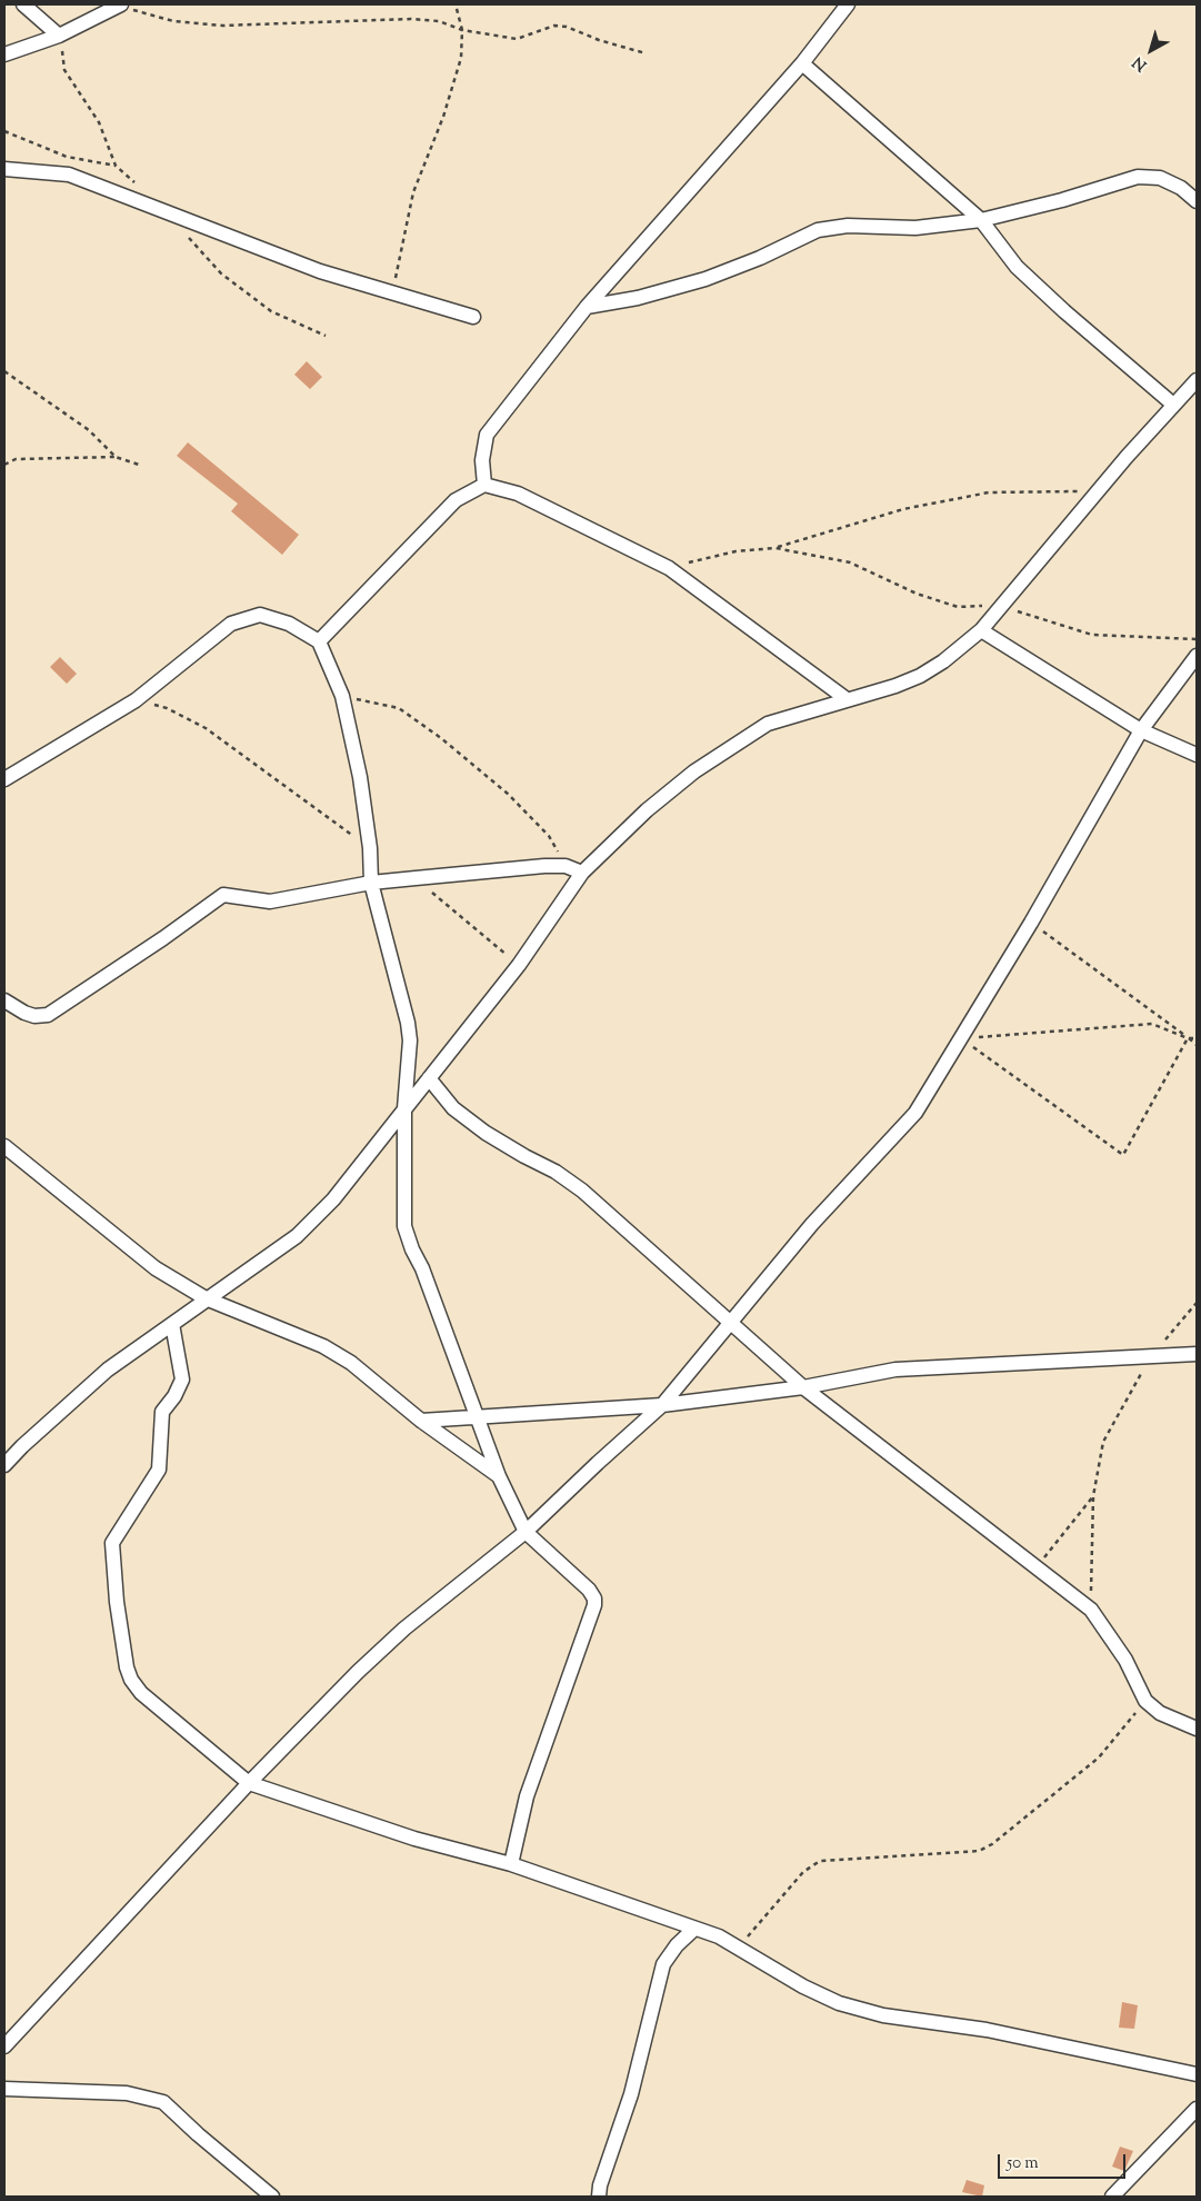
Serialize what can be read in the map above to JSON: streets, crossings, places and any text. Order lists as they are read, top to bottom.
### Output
{
  "scale_bar": "50 m",
  "north": "bottom left"
}
